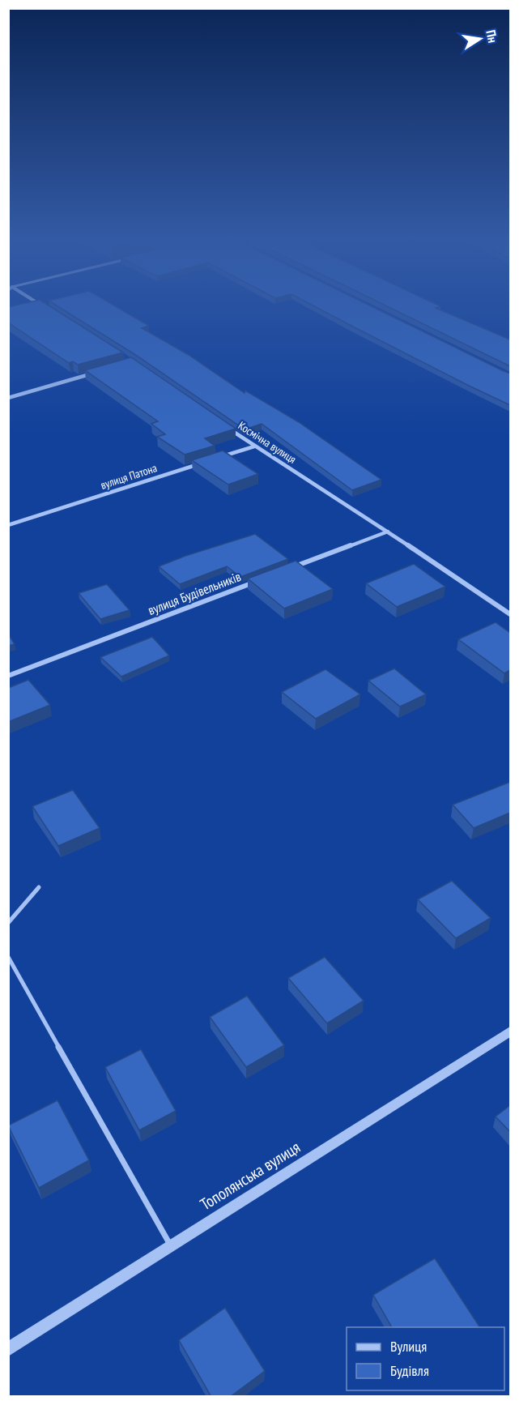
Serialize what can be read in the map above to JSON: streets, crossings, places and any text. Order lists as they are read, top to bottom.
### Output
{
  "streets": {
    "street": [
      "Космічна вулиця",
      "вулиця Патона",
      "вулиця Будівельників",
      "Тополянська вулиця"
    ]
  },
  "legend": ["Вулиця", "Будівля"],
  "north": "right"
}
